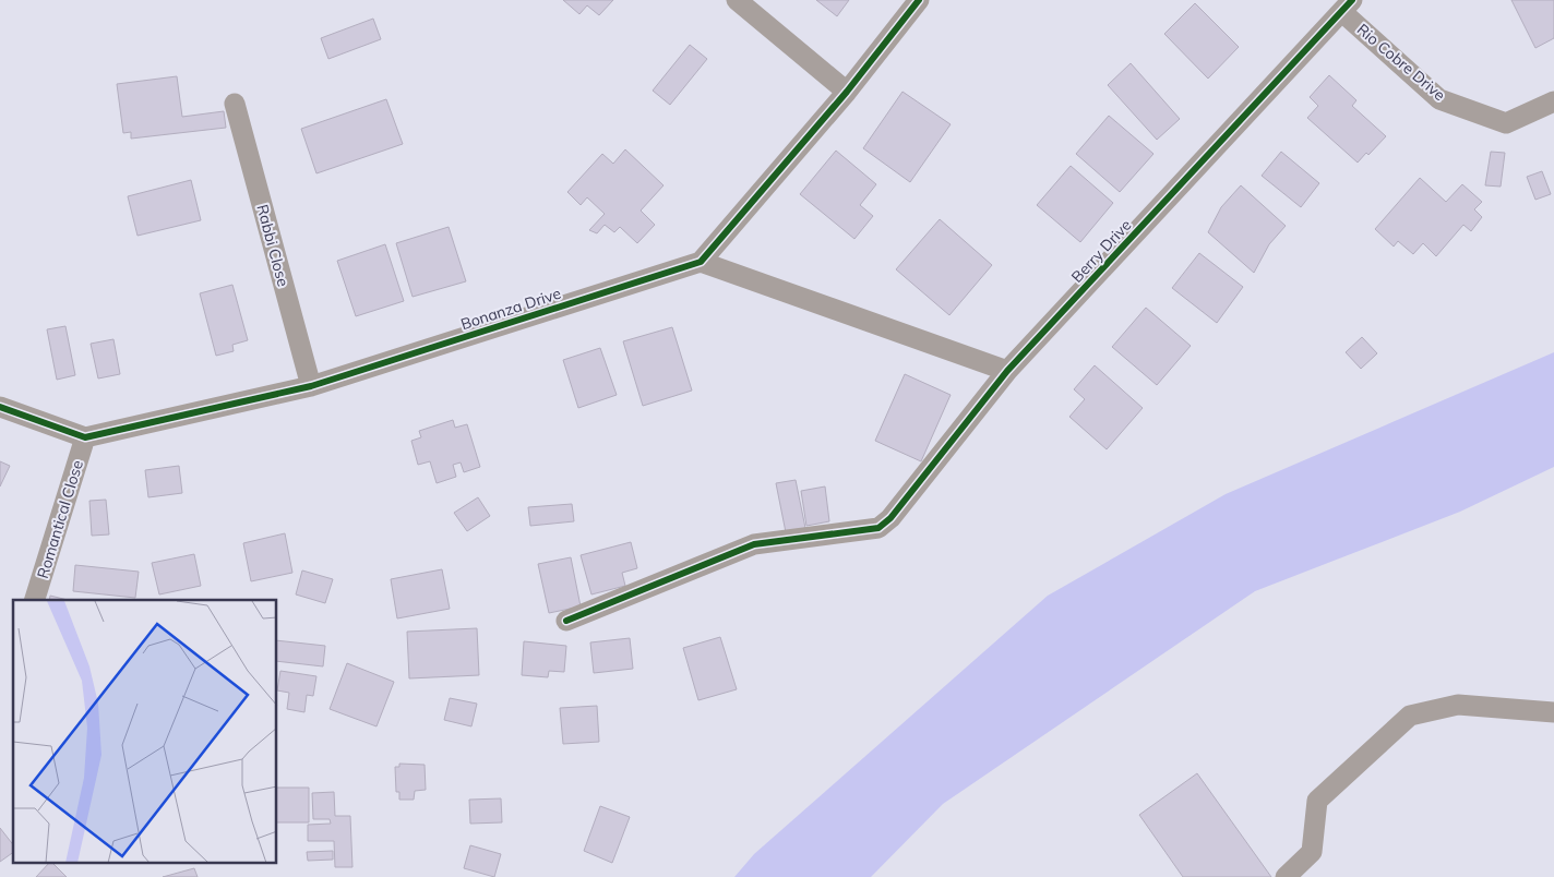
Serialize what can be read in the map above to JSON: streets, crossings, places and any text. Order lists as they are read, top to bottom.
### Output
{
  "streets": {
    "street": [
      "Rio Cobre Drive",
      "Rabbi Close",
      "Berry Drive",
      "Bonanza Drive",
      "Romantical Close"
    ]
  },
  "crossings": [
    ["Rio Cobre Drive", "Berry Drive"],
    ["Rabbi Close", "Bonanza Drive"],
    ["Bonanza Drive", "Romantical Close"]
  ]
}
